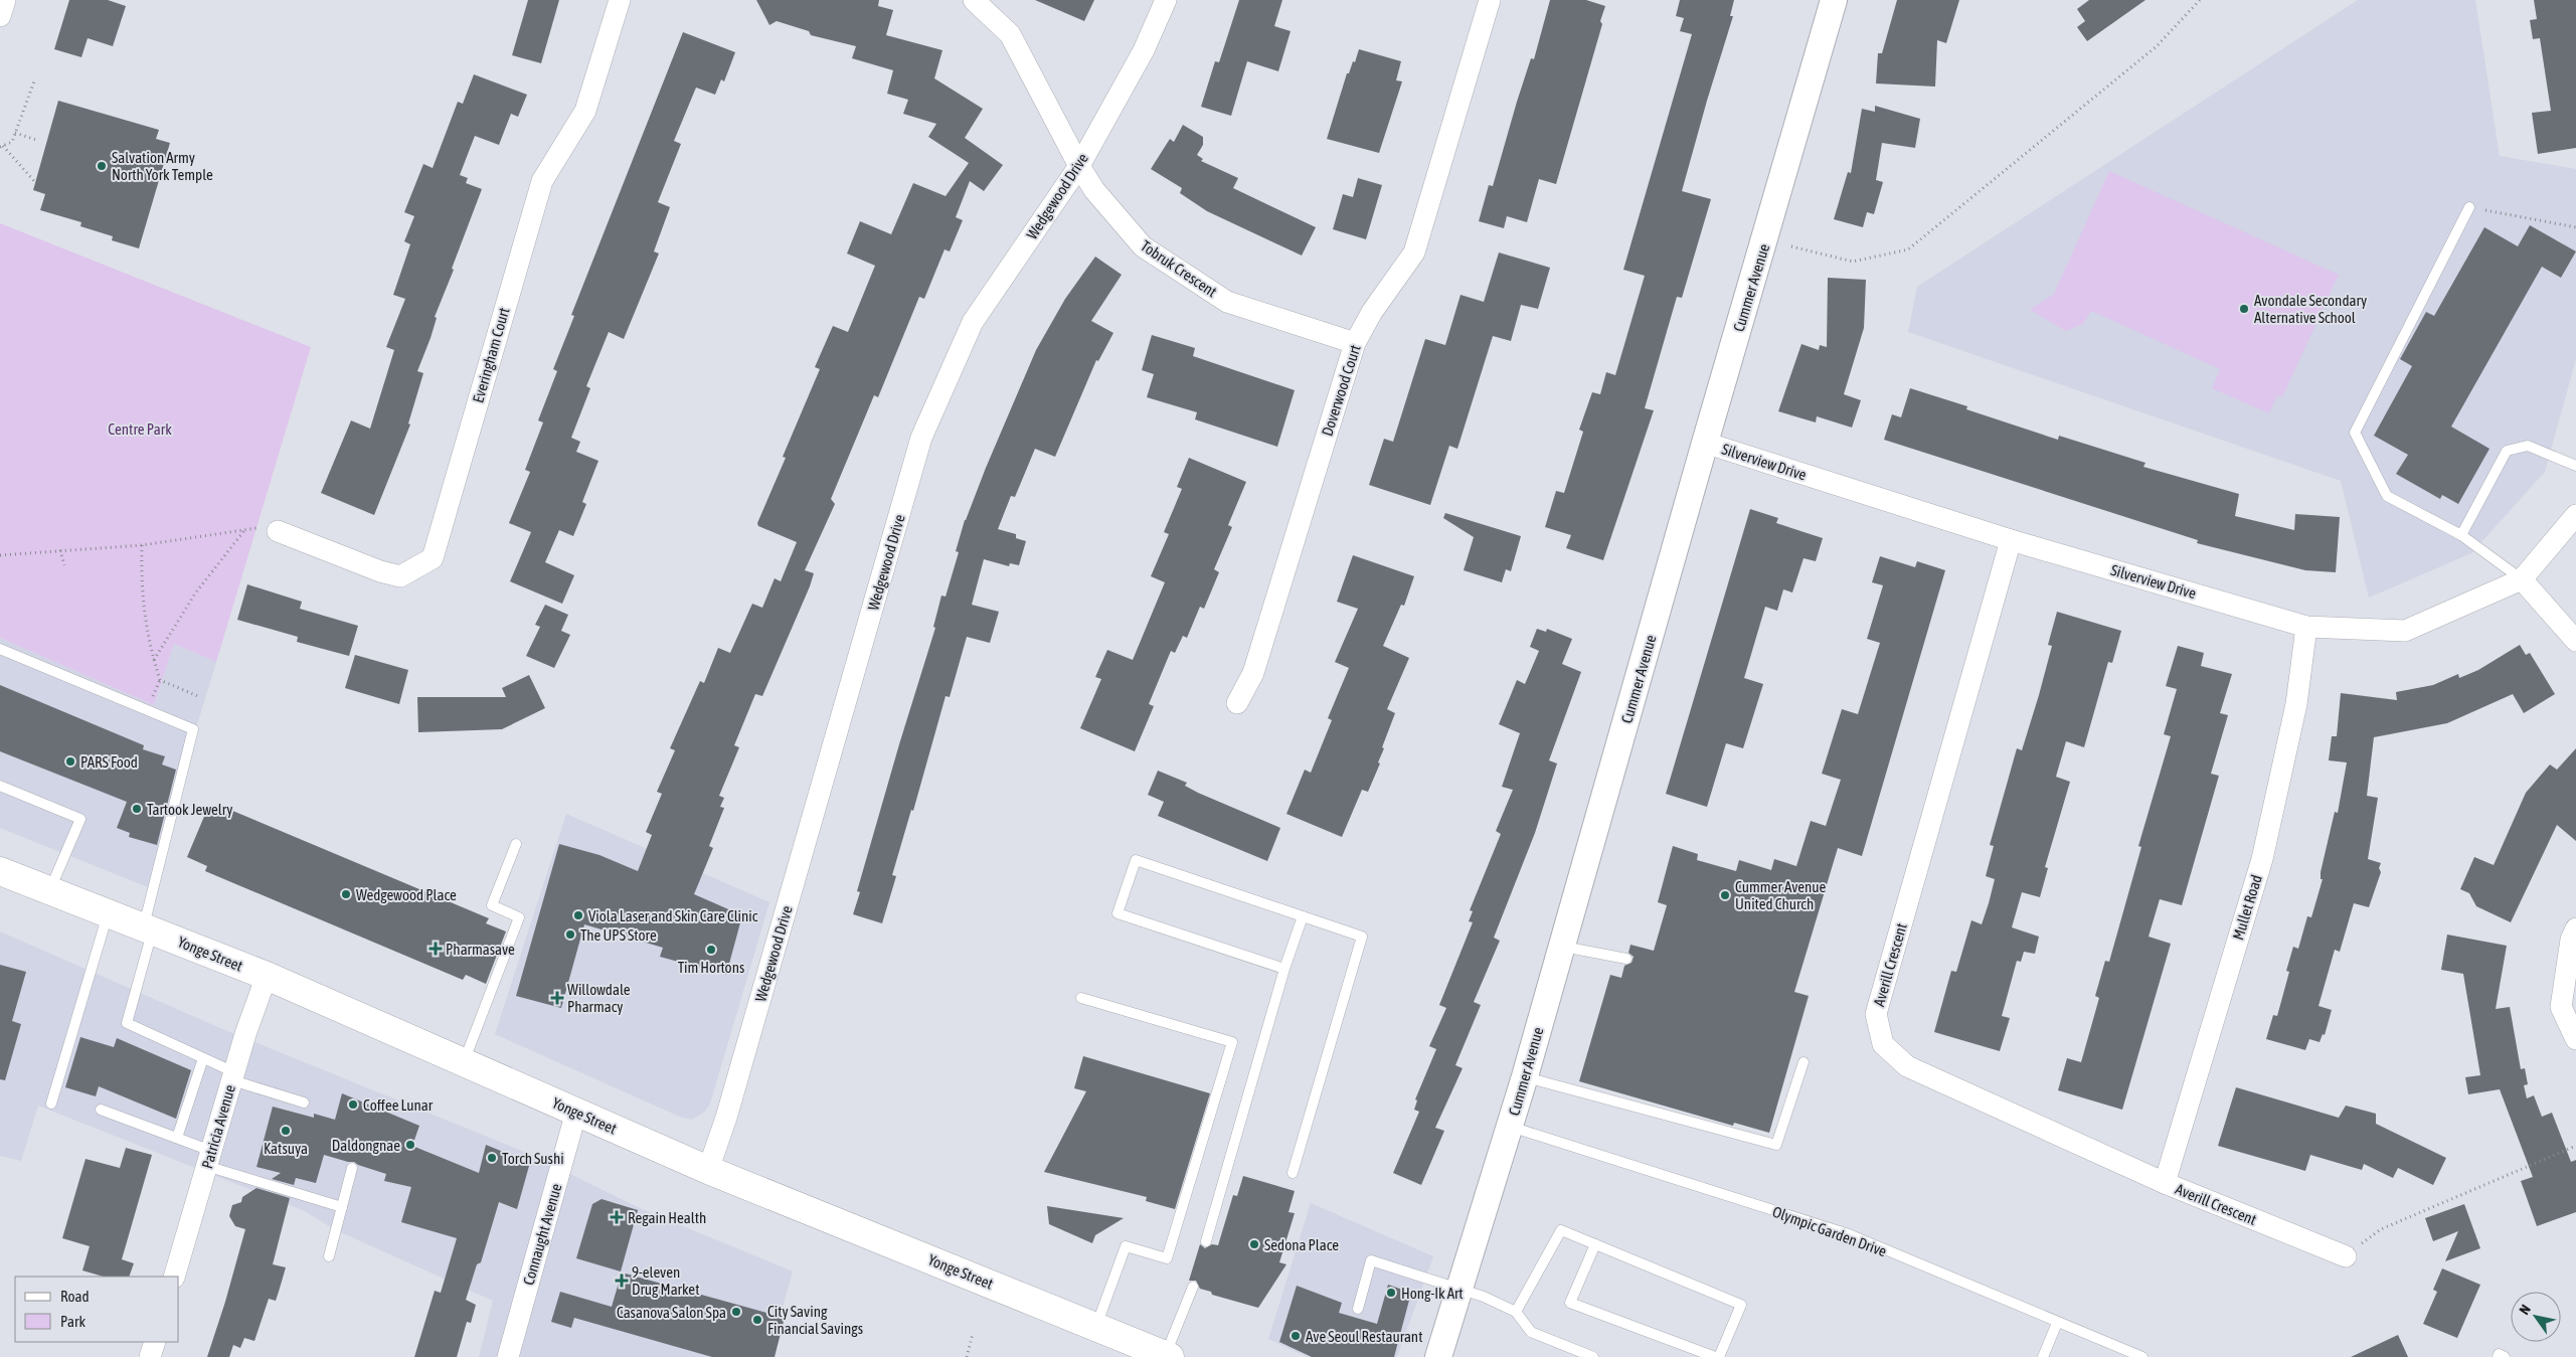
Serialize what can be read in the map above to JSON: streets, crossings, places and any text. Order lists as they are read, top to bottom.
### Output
{
  "streets": {
    "main road": ["Yonge Street"],
    "street": [
      "Wedgewood Drive",
      "Tobruk Crescent",
      "Cummer Avenue",
      "Everingham Court",
      "Doverwood Court",
      "Silverview Drive",
      "Mullet Road",
      "Averill Crescent",
      "Patricia Avenue",
      "Connaught Avenue"
    ],
    "lane": ["Olympic Garden Drive"]
  },
  "crossings": [
    ["Wedgewood Drive", "Tobruk Crescent"],
    ["Wedgewood Drive", "Yonge Street"],
    ["Tobruk Crescent", "Doverwood Court"],
    ["Cummer Avenue", "Silverview Drive"],
    ["Cummer Avenue", "Olympic Garden Drive"],
    ["Silverview Drive", "Mullet Road"],
    ["Silverview Drive", "Averill Crescent"],
    ["Mullet Road", "Averill Crescent"],
    ["Yonge Street", "Patricia Avenue"],
    ["Yonge Street", "Connaught Avenue"]
  ],
  "parks": ["Centre Park"],
  "places": {
    "other": [
      "Salvation Army North York Temple",
      "Avondale Secondary Alternative School",
      "PARS Food",
      "Tartook Jewelry",
      "Wedgewood Place",
      "Cummer Avenue United Church",
      "Viola Laser and Skin Care Clinic",
      "The UPS Store",
      "Tim Hortons",
      "Coffee Lunar",
      "Katsuya",
      "Daldongnae",
      "Torch Sushi",
      "Sedona Place",
      "Hong-Ik Art",
      "Casanova Salon Spa",
      "City Saving Financial Savings",
      "Ave Seoul Restaurant"
    ],
    "health": [
      "Pharmasave",
      "Willowdale Pharmacy",
      "Regain Health",
      "9-eleven Drug Market"
    ]
  },
  "legend": ["Road", "Park"],
  "north": "top left"
}
